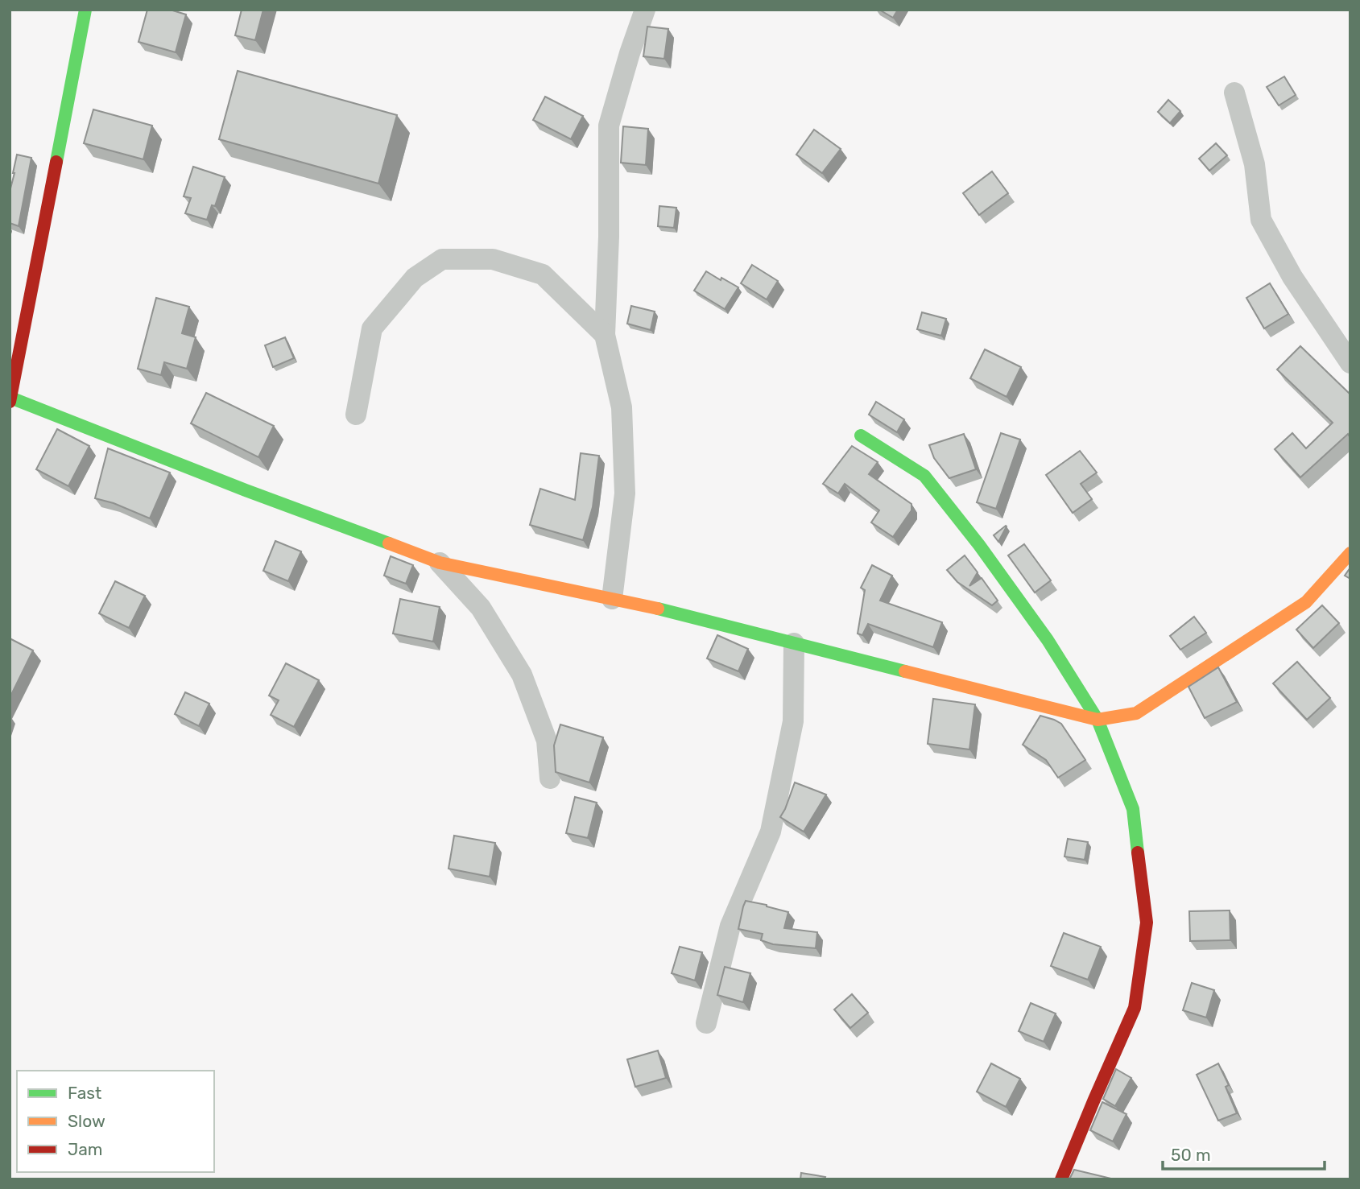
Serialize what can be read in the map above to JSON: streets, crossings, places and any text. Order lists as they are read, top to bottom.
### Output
{
  "legend": ["Fast", "Slow", "Jam"],
  "scale_bar": "50 m"
}
